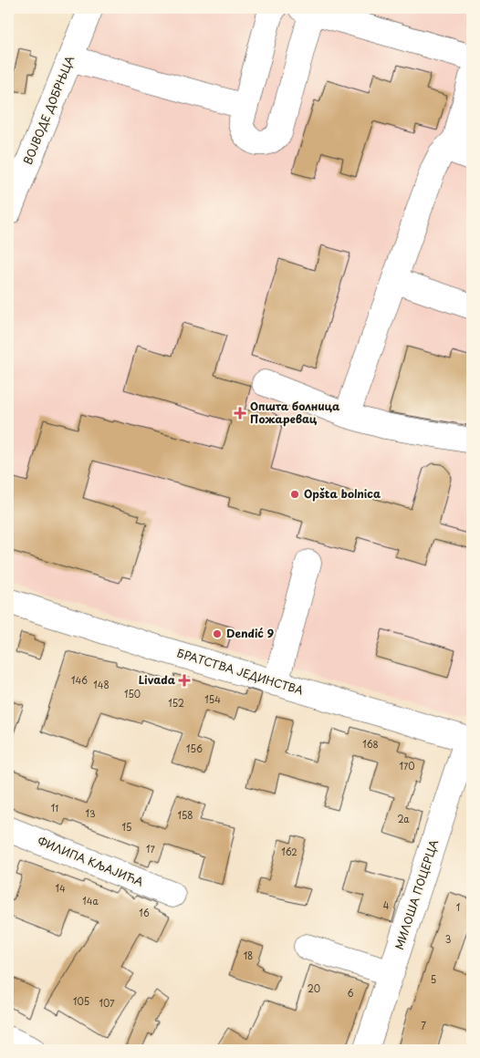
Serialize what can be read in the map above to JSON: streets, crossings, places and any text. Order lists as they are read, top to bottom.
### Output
{
  "streets": {
    "street": [
      "ВОЈВОДЕ ДОБРЊЦА",
      "БРАТСТВА ЈЕДИНСТВА",
      "ФИЛИПА КЉАЈИЋА",
      "МИЛОША ПОЦЕРЦА"
    ]
  },
  "crossings": [
    ["БРАТСТВА ЈЕДИНСТВА", "МИЛОША ПОЦЕРЦА"]
  ],
  "places": {
    "health": ["Општа болница Пожаревац", "Livada"],
    "other": ["Opšta bolnica", "Dendić 9"]
  },
  "house_numbers": [
    "146",
    "148",
    "150",
    "154",
    "152",
    "168",
    "156",
    "170",
    "11",
    "13",
    "158",
    "2a",
    "15",
    "17",
    "162",
    "14",
    "14a",
    "4",
    "1",
    "16",
    "3",
    "18",
    "5",
    "20",
    "6",
    "105",
    "107",
    "7"
  ]
}
